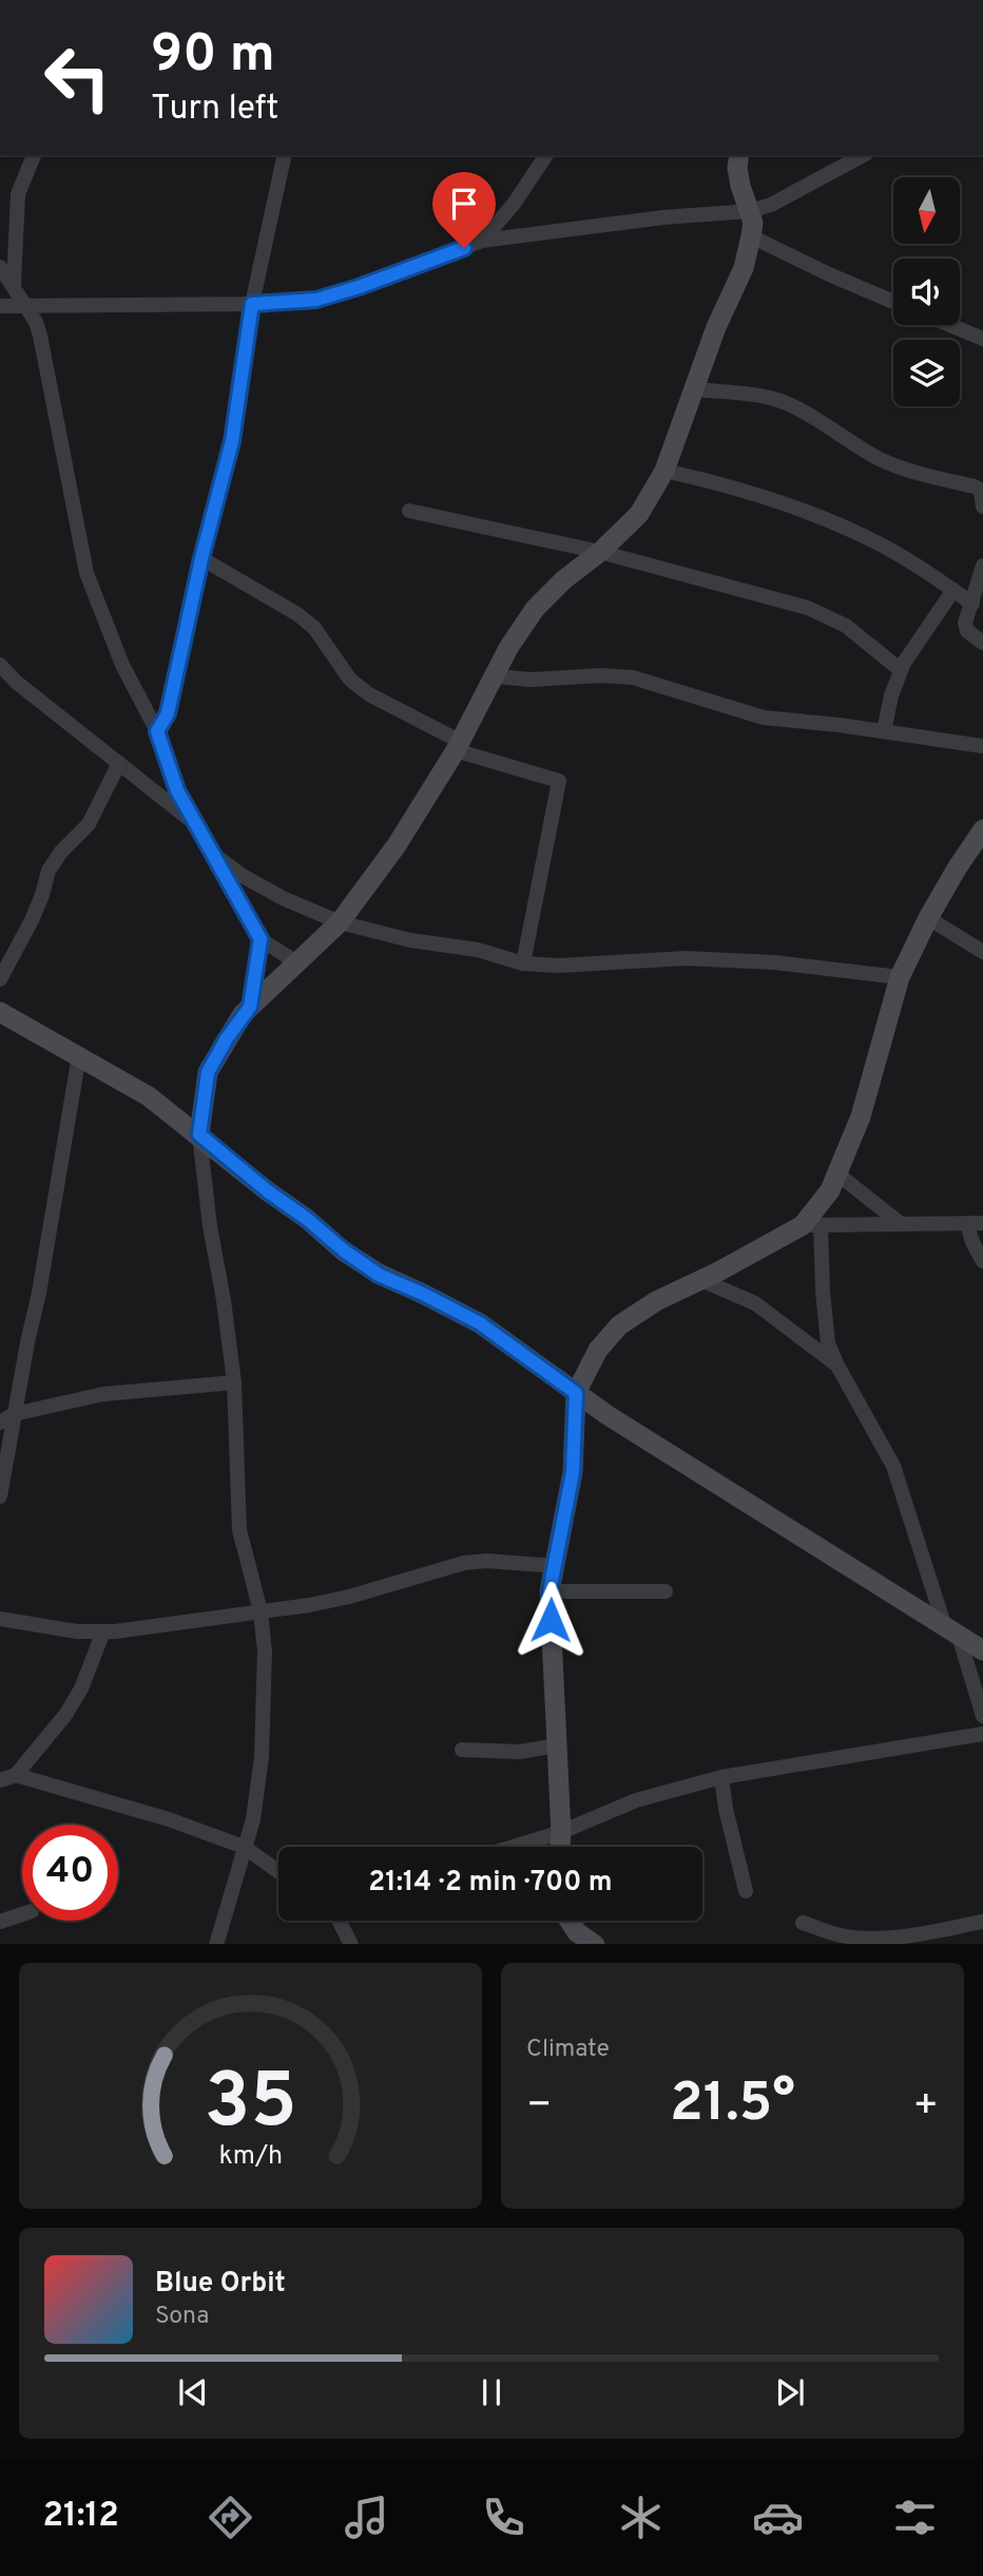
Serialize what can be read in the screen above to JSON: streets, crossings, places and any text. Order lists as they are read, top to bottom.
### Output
{
  "north": "bottom",
  "page": {
    "turn": ["90 m", "Turn left"],
    "limit": "40",
    "trip": "21:14 · 2 min · 700 m",
    "tile": "Climate",
    "heat": ["−", "21.5°", "+"],
    "song": ["Blue Orbit", "Sona"],
    "tabs": "21:12",
    "gauge": ["35", "km/h"]
  }
}
